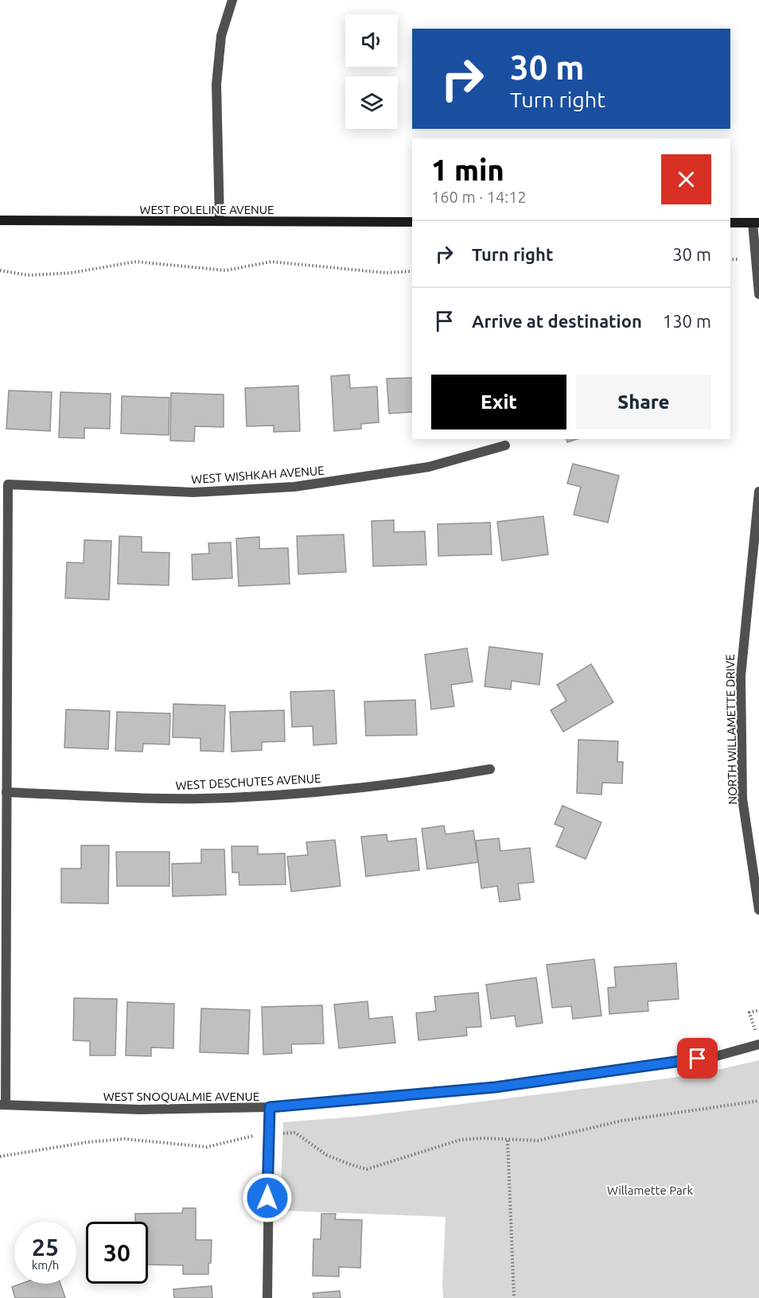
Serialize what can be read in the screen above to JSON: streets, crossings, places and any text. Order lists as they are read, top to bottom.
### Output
{
  "streets": {
    "street": [
      "WEST POLELINE AVENUE",
      "WEST WISHKAH AVENUE",
      "NORTH WILLAMETTE DRIVE",
      "WEST DESCHUTES AVENUE",
      "WEST SNOQUALMIE AVENUE"
    ]
  },
  "crossings": [
    ["WEST WISHKAH AVENUE", "WEST DESCHUTES AVENUE"]
  ],
  "parks": ["Willamette Park"],
  "page": {
    "turn": ["30 m", "Turn right"],
    "heading": ["1 min", "160 m · 14:12"],
    "list": [
      {
        "name": "Turn right",
        "value": "30 m"
      },
      {
        "name": "Arrive at destination",
        "value": "130 m"
      }
    ],
    "buttons": ["Exit", "Share"],
    "speed": "25 km/h",
    "limit": "30"
  }
}
